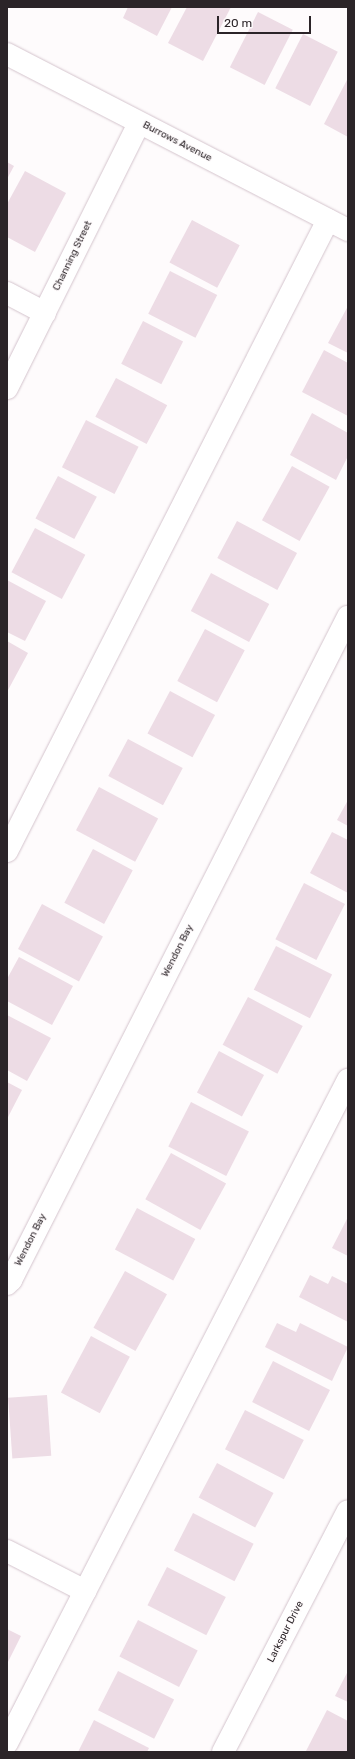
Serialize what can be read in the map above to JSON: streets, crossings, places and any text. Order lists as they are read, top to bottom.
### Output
{
  "streets": {
    "street": [
      "Burrows Avenue",
      "Channing Street",
      "Wendon Bay",
      "Larkspur Drive"
    ]
  },
  "crossings": [
    ["Burrows Avenue", "Channing Street"]
  ],
  "scale_bar": "20 m"
}
